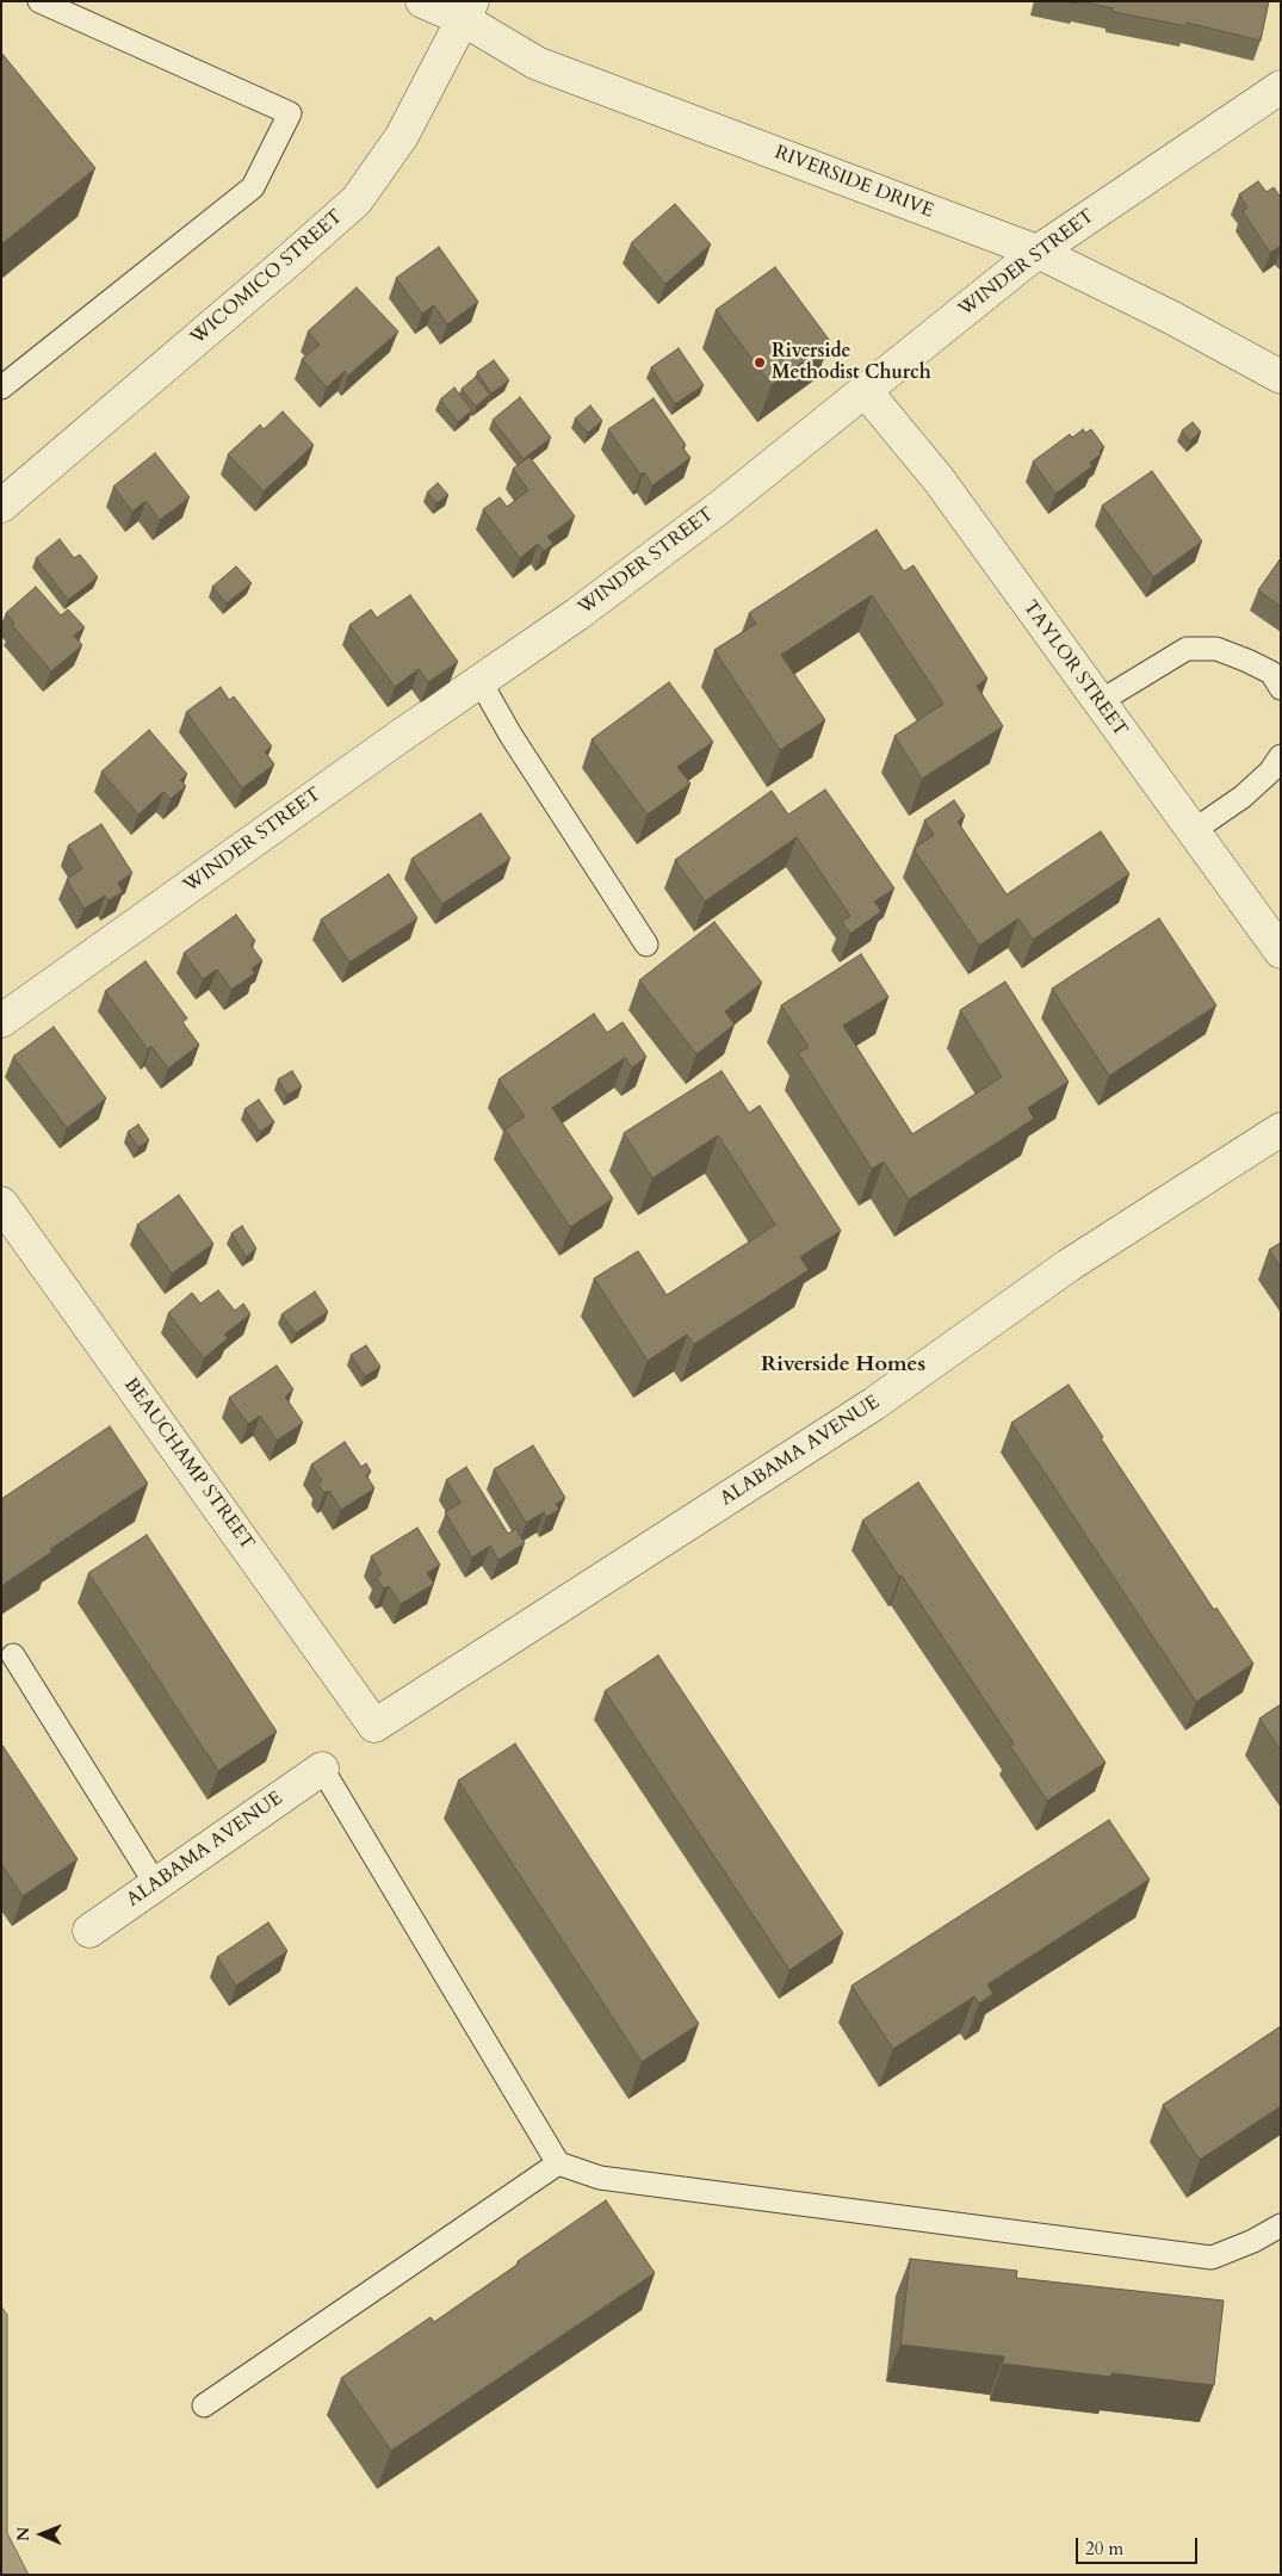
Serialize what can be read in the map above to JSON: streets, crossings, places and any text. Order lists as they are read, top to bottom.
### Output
{
  "streets": {
    "street": [
      "RIVERSIDE DRIVE",
      "WINDER STREET",
      "WICOMICO STREET",
      "TAYLOR STREET",
      "ALABAMA AVENUE",
      "BEAUCHAMP STREET"
    ]
  },
  "crossings": [
    ["RIVERSIDE DRIVE", "WINDER STREET"],
    ["RIVERSIDE DRIVE", "WICOMICO STREET"],
    ["WINDER STREET", "TAYLOR STREET"],
    ["ALABAMA AVENUE", "BEAUCHAMP STREET"]
  ],
  "districts": ["Riverside Homes"],
  "places": ["Riverside Methodist Church"],
  "scale_bar": "20 m",
  "north": "left"
}
